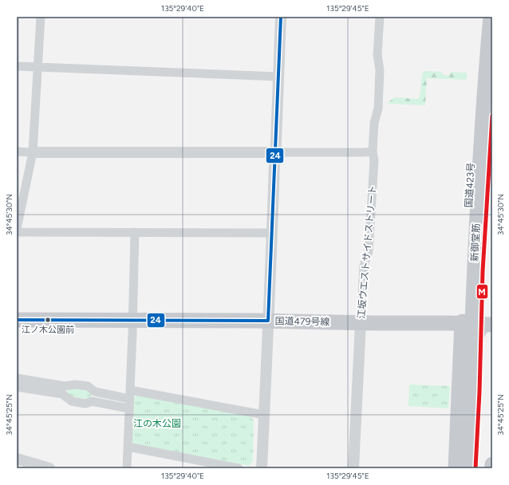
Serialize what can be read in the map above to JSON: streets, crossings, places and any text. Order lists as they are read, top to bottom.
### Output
{
  "streets": {
    "highway": ["国道423号", "新御堂筋", "国道479号線"],
    "street": ["江坂ウエストサイドストリート"]
  },
  "crossings": [
    ["国道423号", "国道479号線"],
    ["江坂ウエストサイドストリート", "国道479号線"]
  ],
  "parks": ["江の木公園"],
  "places": ["江ノ木公園前"],
  "lines": ["transit line 24", "transit line M"],
  "coordinates": [
    "135°29'40\"E",
    "135°29'45\"E",
    "34°45'30\"N",
    "34°45'25\"N"
  ]
}
